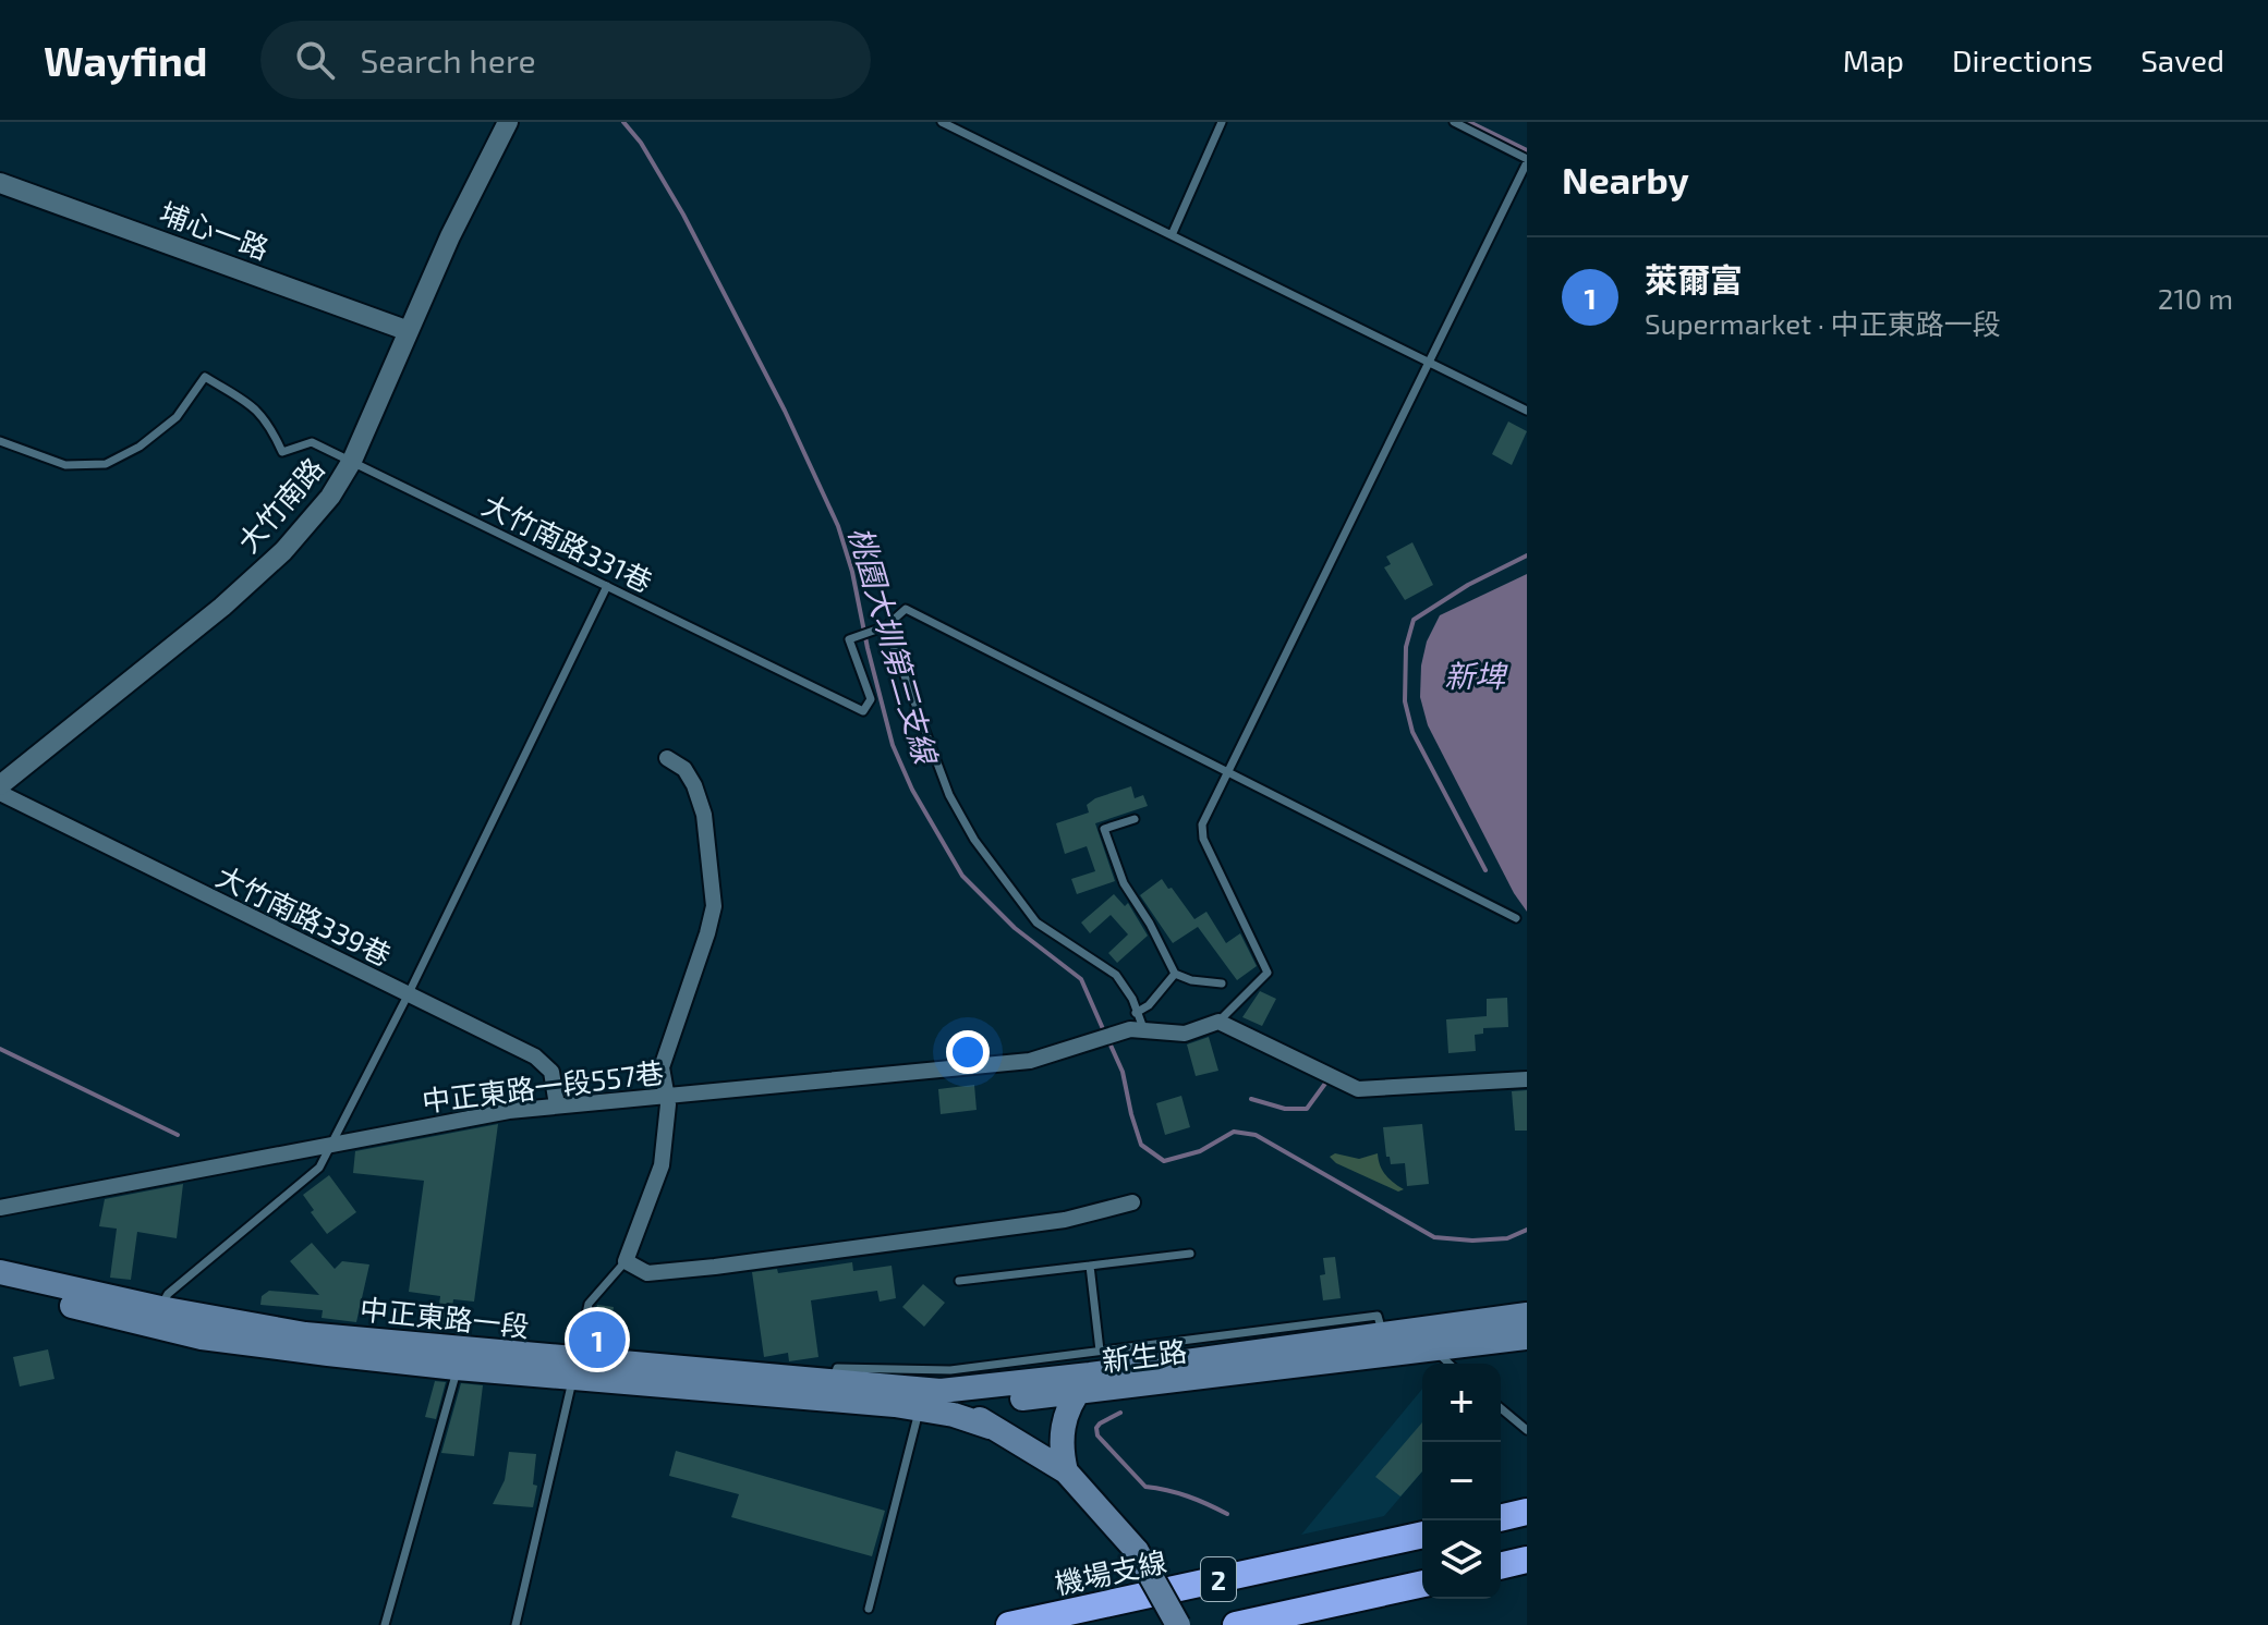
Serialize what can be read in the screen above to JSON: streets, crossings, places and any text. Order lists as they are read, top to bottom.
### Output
{
  "streets": {
    "highway": ["機場支線", "2"],
    "main road": ["中正東路一段", "新生路"],
    "street": [
      "埔心一路",
      "大竹南路",
      "大竹南路339巷",
      "中正東路一段557巷"
    ],
    "lane": ["大竹南路331巷"]
  },
  "crossings": [
    ["埔心一路", "大竹南路"],
    ["大竹南路", "大竹南路331巷"],
    ["大竹南路339巷", "中正東路一段557巷"],
    ["中正東路一段", "新生路"]
  ],
  "water": ["桃園大圳第三支線", "新埤"],
  "page": {
    "header": "Wayfind",
    "search": "Search here",
    "nav": ["Map", "Directions", "Saved"],
    "heading": "Nearby",
    "list": [
      {
        "mark": "1",
        "name": "萊爾富",
        "note": "Supermarket · 中正東路一段",
        "value": "210 m"
      }
    ],
    "pins": "1",
    "map_buttons": ["+", "−"]
  }
}
